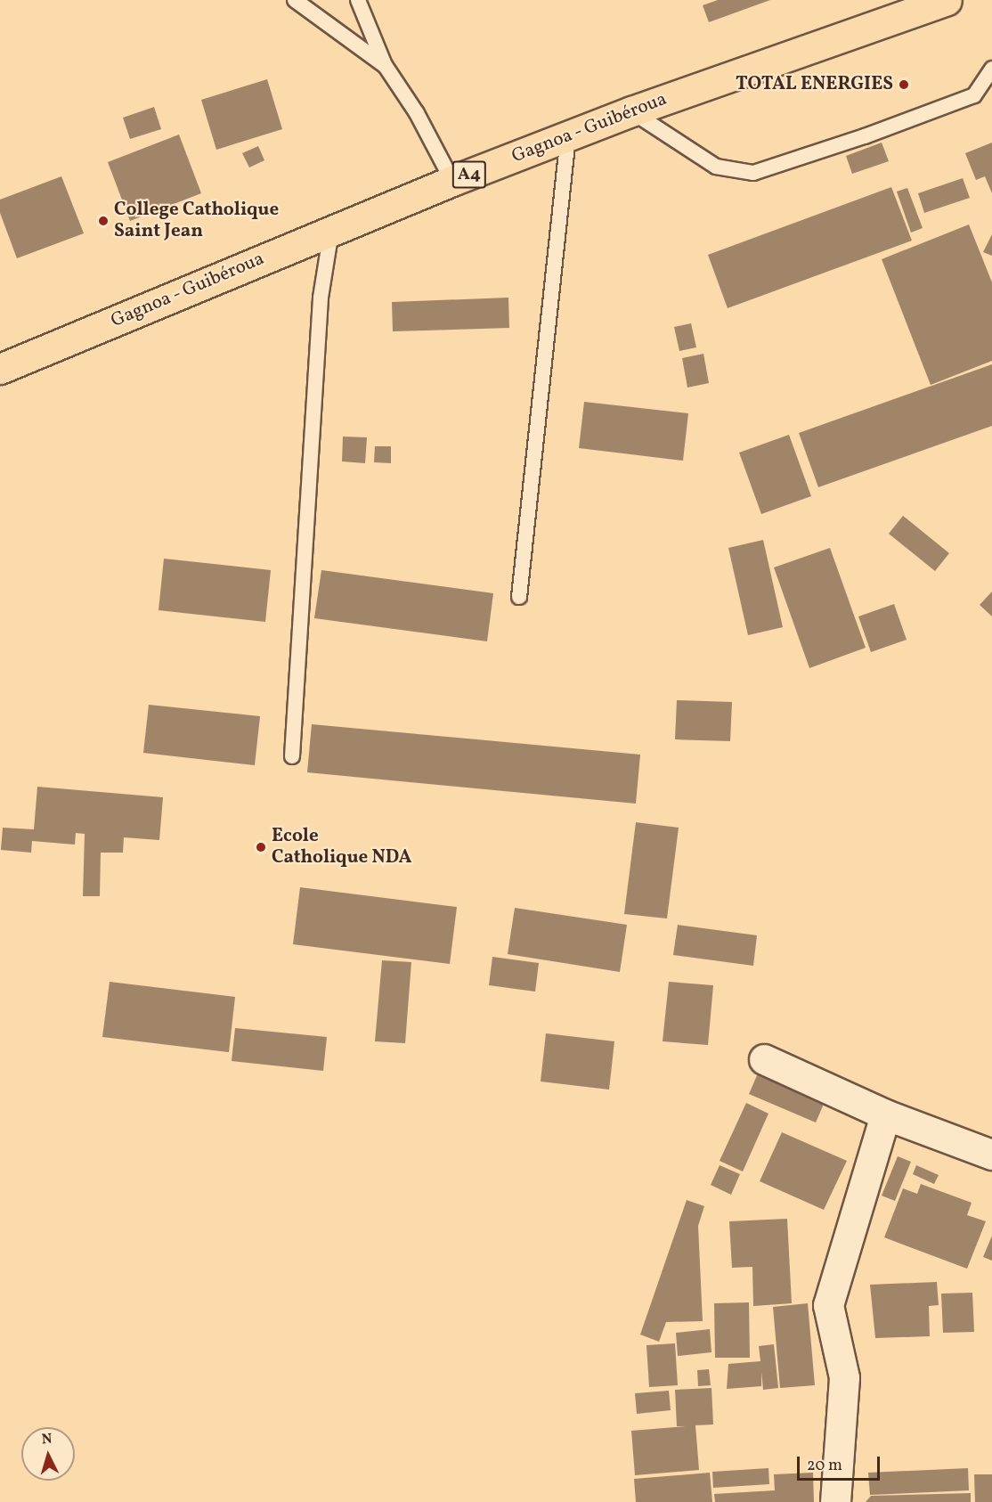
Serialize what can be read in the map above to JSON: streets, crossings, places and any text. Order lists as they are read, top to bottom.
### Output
{
  "streets": {
    "main road": ["Gagnoa - Guibéroua", "A4"]
  },
  "places": ["TOTAL ENERGIES", "College Catholique Saint Jean", "Ecole Catholique NDA"],
  "scale_bar": "20 m",
  "north": "top"
}
